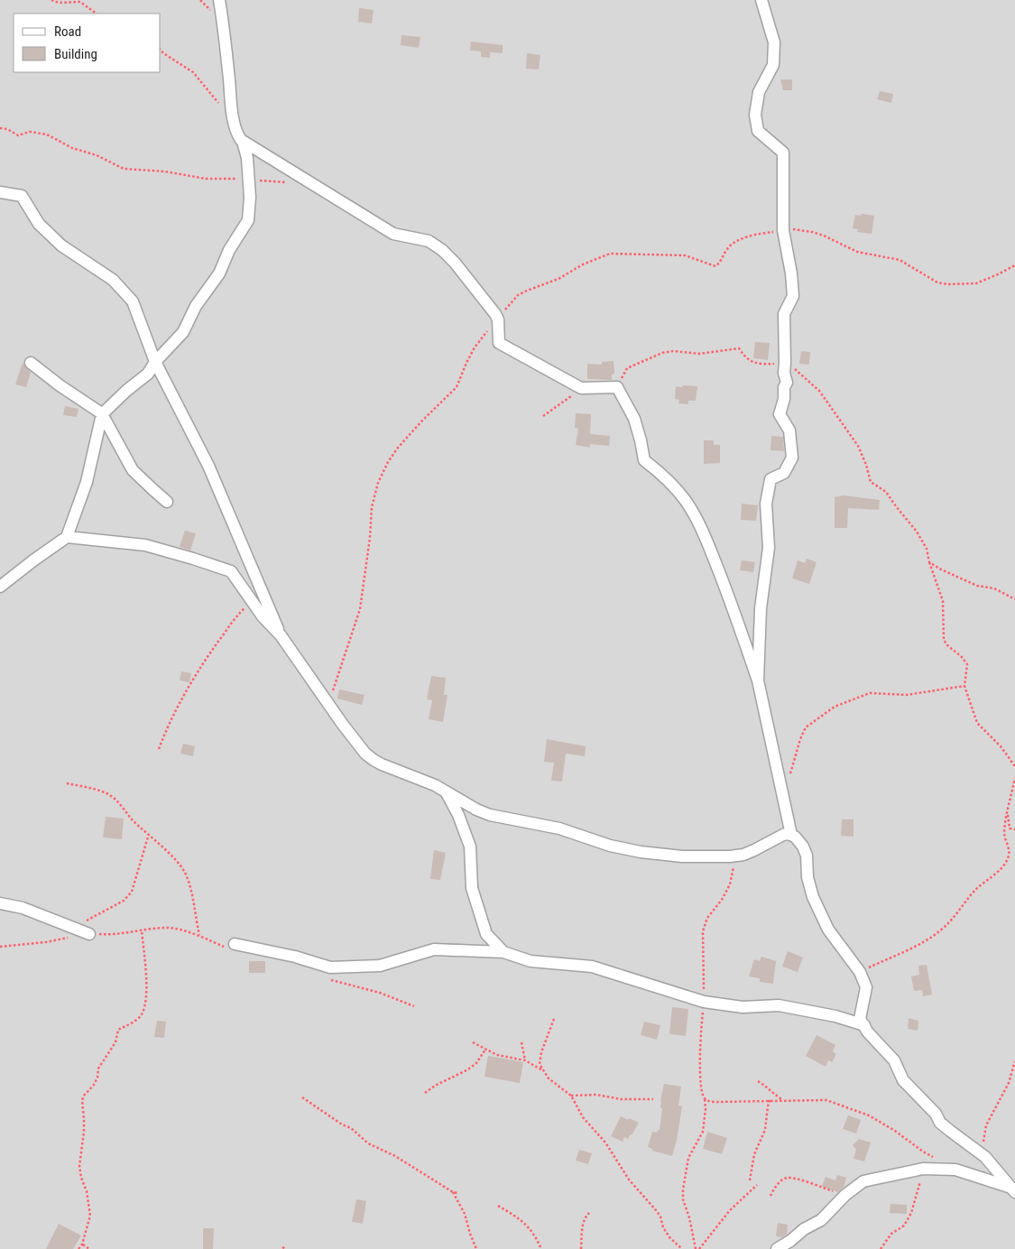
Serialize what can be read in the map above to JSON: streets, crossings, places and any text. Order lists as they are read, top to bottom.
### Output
{
  "legend": ["Road", "Building"]
}
